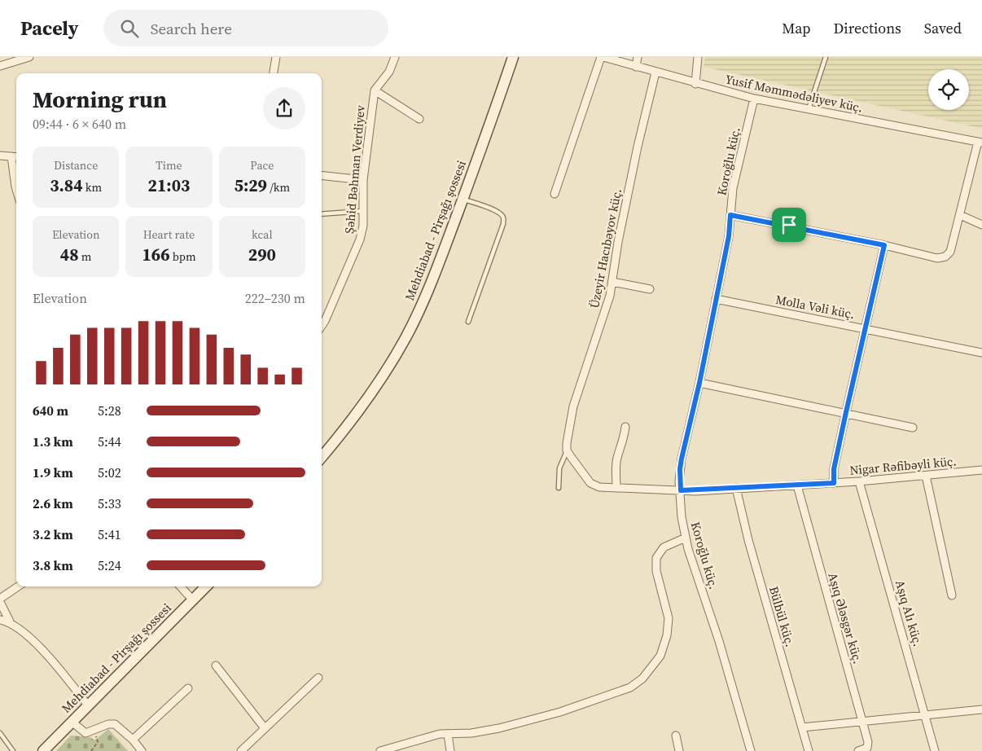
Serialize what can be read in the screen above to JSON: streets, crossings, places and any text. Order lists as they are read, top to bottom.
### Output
{
  "streets": {
    "main road": ["Mehdiabad - Pirşağı şossesi"],
    "street": [
      "Yusif Məmmədəliyev küç.",
      "Koroğlu küç.",
      "Şəhid Bəhman Verdiyev",
      "Üzeyir Hacıbəyov küç.",
      "Molla Vəli küç.",
      "Nigar Rəfibəyli küç.",
      "Aşıq Alı küç.",
      "Bülbül küç.",
      "Aşıq Ələsgər küç."
    ]
  },
  "crossings": [
    ["Yusif Məmmədəliyev küç.", "Koroğlu küç."],
    ["Yusif Məmmədəliyev küç.", "Üzeyir Hacıbəyov küç."],
    ["Koroğlu küç.", "Molla Vəli küç."],
    ["Koroğlu küç.", "Nigar Rəfibəyli küç."],
    ["Üzeyir Hacıbəyov küç.", "Nigar Rəfibəyli küç."],
    ["Nigar Rəfibəyli küç.", "Aşıq Alı küç."],
    ["Nigar Rəfibəyli küç.", "Bülbül küç."],
    ["Nigar Rəfibəyli küç.", "Aşıq Ələsgər küç."]
  ],
  "page": {
    "header": "Pacely",
    "search": "Search here",
    "nav": ["Map", "Directions", "Saved"],
    "heading": ["Morning run", "09:44 · 6 × 640 m"],
    "stats": [
      ["Distance", "3.84 km"],
      ["Time", "21:03"],
      ["Pace", "5:29 /km"],
      ["Elevation", "48 m"],
      ["Heart rate", "166 bpm"],
      ["kcal", "290"]
    ],
    "chart": ["Elevation", "222–230 m"],
    "list": [
      {
        "name": "640 m",
        "note": "5:28"
      },
      {
        "name": "1.3 km",
        "note": "5:44"
      },
      {
        "name": "1.9 km",
        "note": "5:02"
      },
      {
        "name": "2.6 km",
        "note": "5:33"
      },
      {
        "name": "3.2 km",
        "note": "5:41"
      },
      {
        "name": "3.8 km",
        "note": "5:24"
      }
    ]
  }
}
